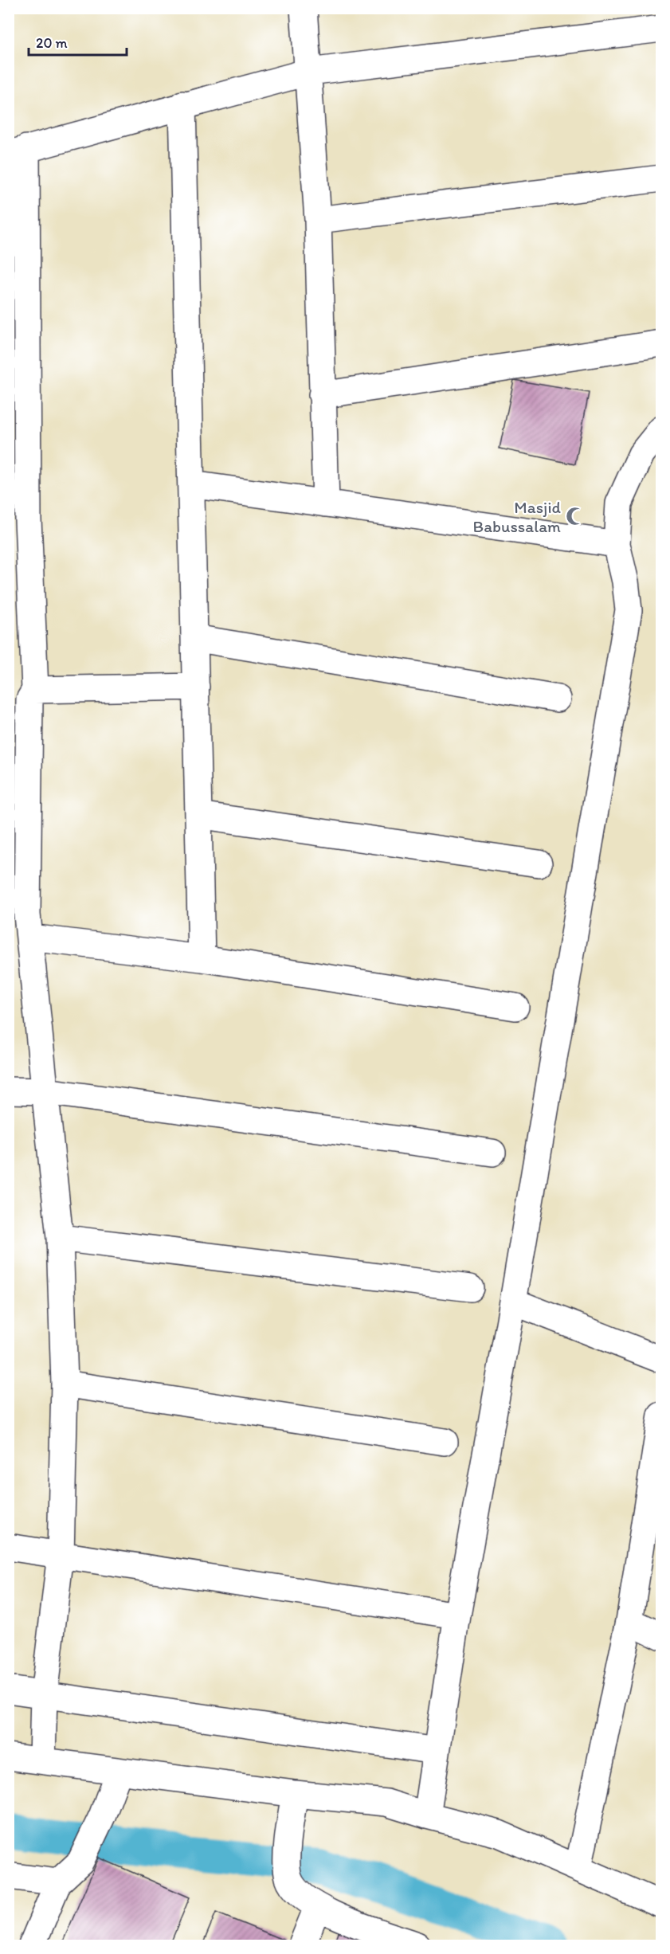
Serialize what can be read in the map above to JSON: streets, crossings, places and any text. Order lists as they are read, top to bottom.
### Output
{
  "places": {
    "mosque": ["Masjid Babussalam"]
  },
  "scale_bar": "20 m"
}
